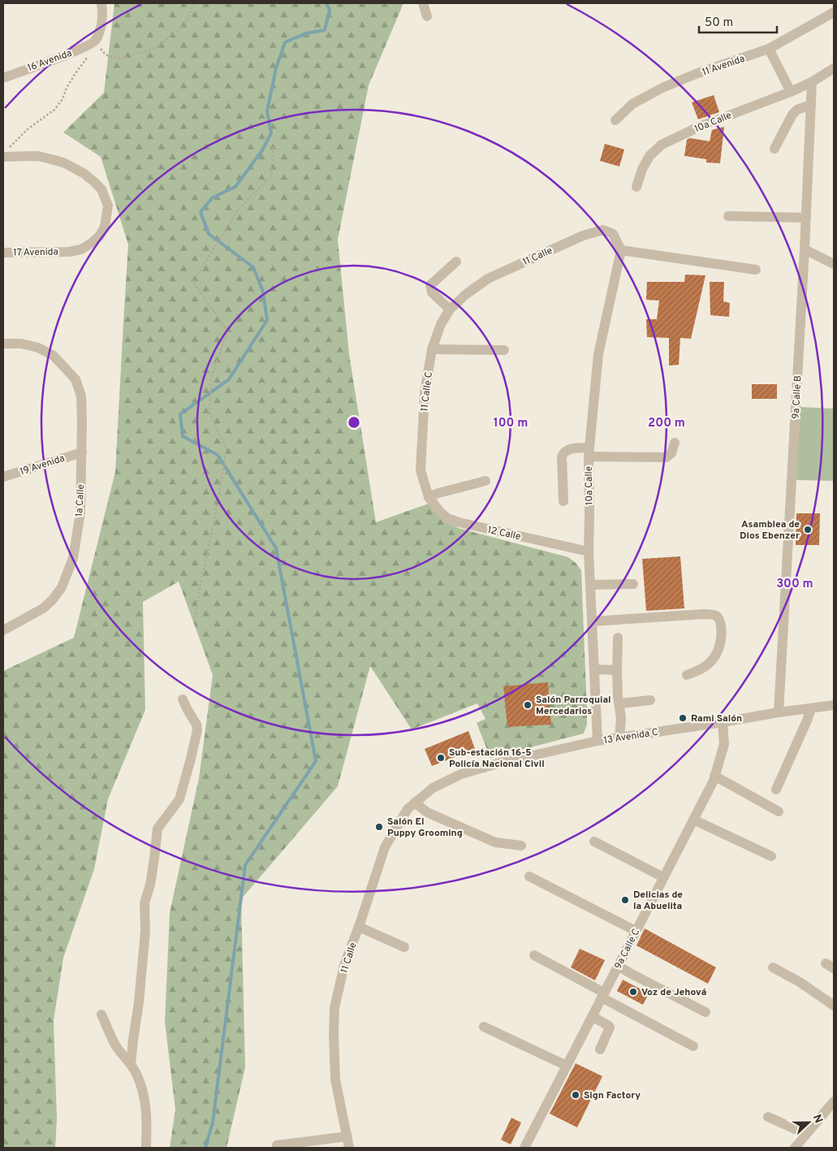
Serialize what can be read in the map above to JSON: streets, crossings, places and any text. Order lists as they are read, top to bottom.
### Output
{
  "streets": {
    "street": [
      "16 Avenida",
      "11 Avenida",
      "10a Calle",
      "17 Avenida",
      "11 Calle",
      "11 Calle C",
      "9a Calle B",
      "19 Avenida",
      "1a Calle",
      "12 Calle",
      "13 Avenida C",
      "9a Calle C"
    ]
  },
  "crossings": [
    ["10a Calle", "11 Calle"],
    ["10a Calle", "9a Calle B"],
    ["10a Calle", "12 Calle"],
    ["10a Calle", "13 Avenida C"],
    ["11 Calle", "11 Calle C"],
    ["11 Calle", "13 Avenida C"],
    ["11 Calle C", "12 Calle"],
    ["9a Calle B", "13 Avenida C"],
    ["19 Avenida", "1a Calle"],
    ["13 Avenida C", "9a Calle C"]
  ],
  "places": [
    "Asamblea de Dios Ebenzer",
    "Salón Parroquial Mercedarios",
    "Rami Salón",
    "Sub-estación 16-5 Policía Nacional Civil",
    "Salón El Puppy Grooming",
    "Delicias de la Abuelita",
    "Voz de Jehová",
    "Sign Factory"
  ],
  "scale_bar": "50 m",
  "north": "right",
  "rings": ["100 m", "200 m", "300 m"]
}
